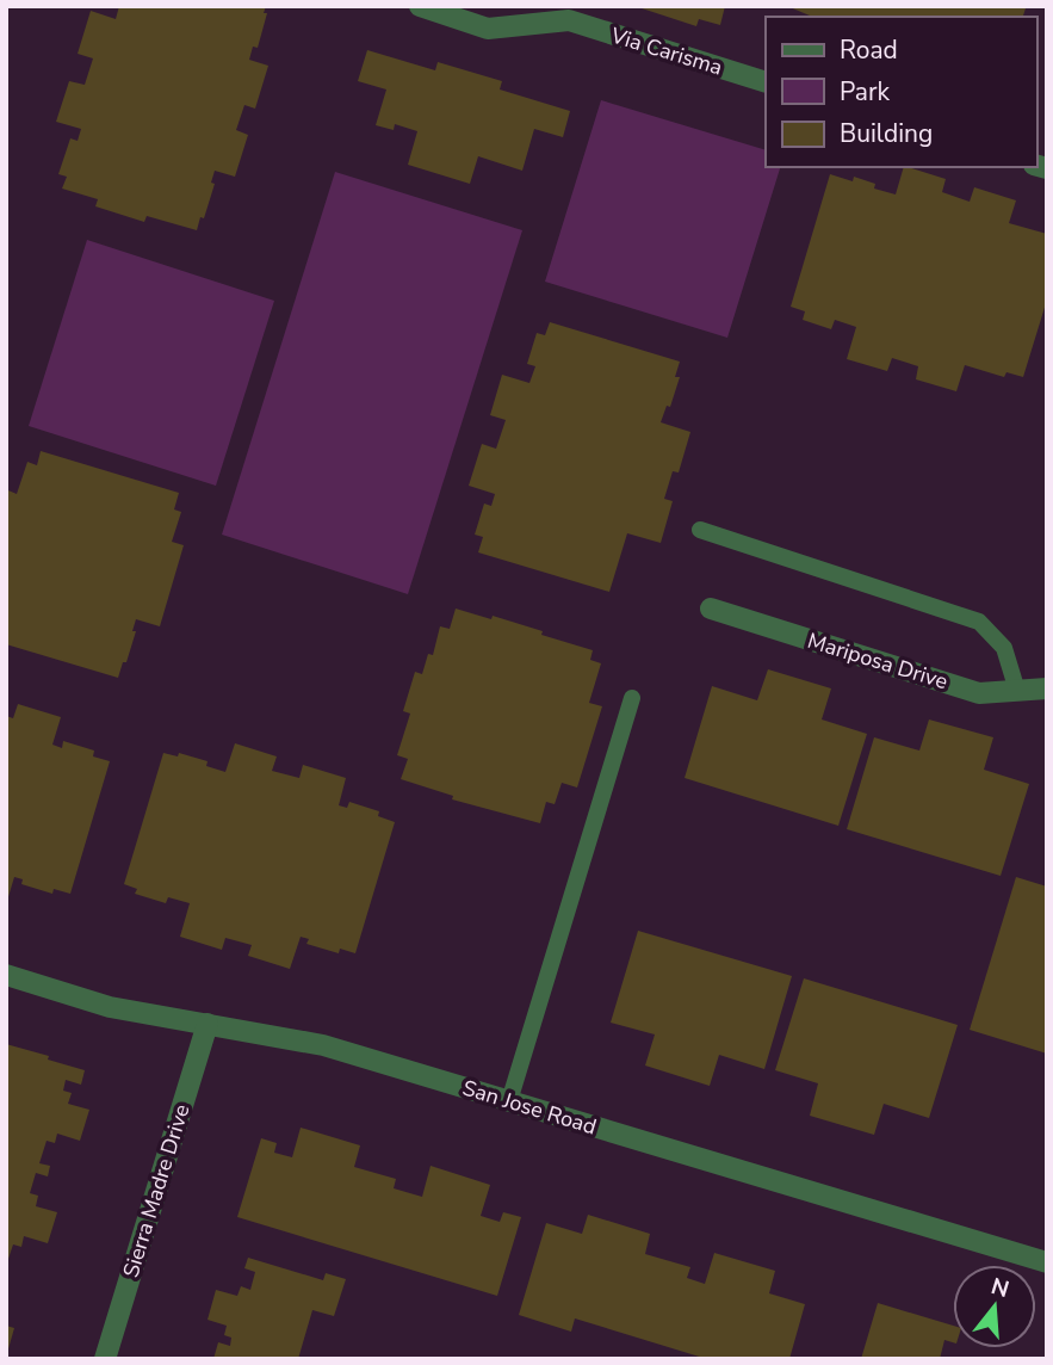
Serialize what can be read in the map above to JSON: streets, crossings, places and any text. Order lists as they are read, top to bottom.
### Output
{
  "streets": {
    "street": [
      "Via Carisma",
      "Mariposa Drive",
      "San Jose Road",
      "Sierra Madre Drive"
    ]
  },
  "crossings": [
    ["San Jose Road", "Sierra Madre Drive"]
  ],
  "legend": ["Road", "Park", "Building"],
  "north": "top"
}
